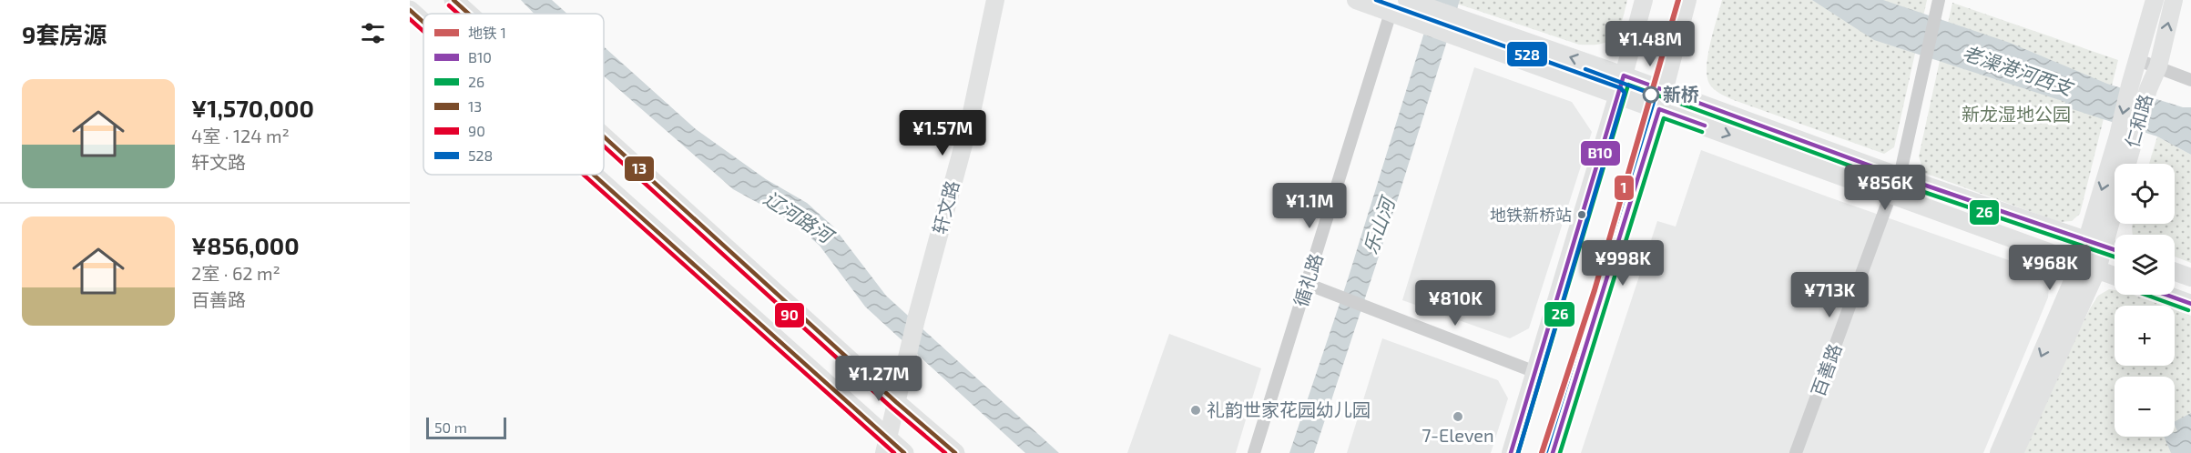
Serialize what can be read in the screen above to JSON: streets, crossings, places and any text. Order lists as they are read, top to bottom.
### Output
{
  "streets": {
    "street": [
      "仁和路",
      "轩文路",
      "循礼路",
      "百善路"
    ]
  },
  "water": ["老澡港河西支", "辽河路河", "乐山河"],
  "parks": ["新龙湿地公园"],
  "places": [
    "新桥",
    "地铁新桥站",
    "礼韵世家花园幼儿园",
    "7-Eleven"
  ],
  "lines": [
    "metro line 1",
    "transit line 13",
    "transit line 528",
    "transit line 90",
    "transit line B10",
    "transit line 26"
  ],
  "legend": [
    "地铁 1",
    "B10",
    "26",
    "13",
    "90",
    "528"
  ],
  "scale_bar": "50 m",
  "page": {
    "heading": "9套房源",
    "price": [
      "¥1.48M",
      "¥1.57M",
      "¥856K",
      "¥1.1M",
      "¥998K",
      "¥968K",
      "¥713K",
      "¥810K",
      "¥1.27M"
    ],
    "list": [
      {
        "name": "¥1,570,000",
        "note": "4室 · 124 m² · 轩文路"
      },
      {
        "name": "¥856,000",
        "note": "2室 · 62 m² · 百善路"
      }
    ],
    "map_buttons": ["+", "−"],
    "scale": "50 m"
  }
}
